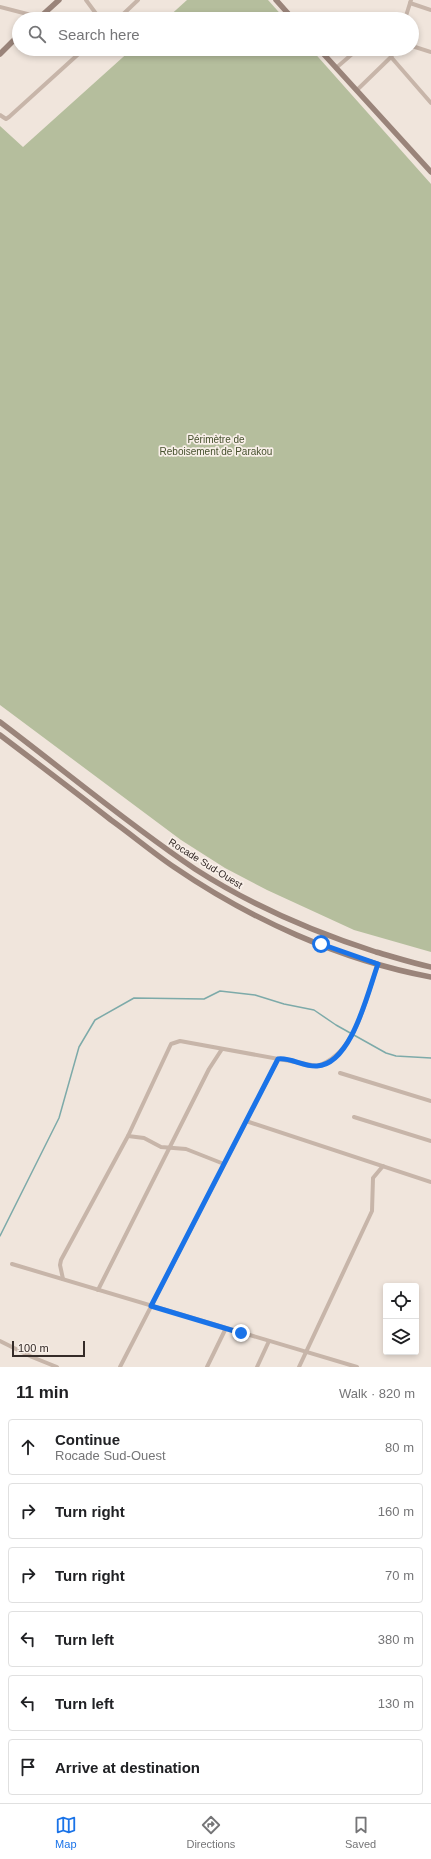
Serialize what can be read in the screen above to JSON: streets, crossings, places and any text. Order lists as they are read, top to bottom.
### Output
{
  "streets": {
    "main road": ["Rocade Sud-Ouest"]
  },
  "parks": ["Périmètre de Reboisement de Parakou"],
  "scale_bar": "100 m",
  "page": {
    "search": "Search here",
    "scale": "100 m",
    "heading": ["11 min", "Walk · 820 m"],
    "list": [
      ["Continue", "Rocade Sud-Ouest", "80 m"],
      ["Turn right", "160 m"],
      ["Turn right", "70 m"],
      ["Turn left", "380 m"],
      ["Turn left", "130 m"],
      "Arrive at destination"
    ],
    "nav": ["Map", "Directions", "Saved"]
  }
}
